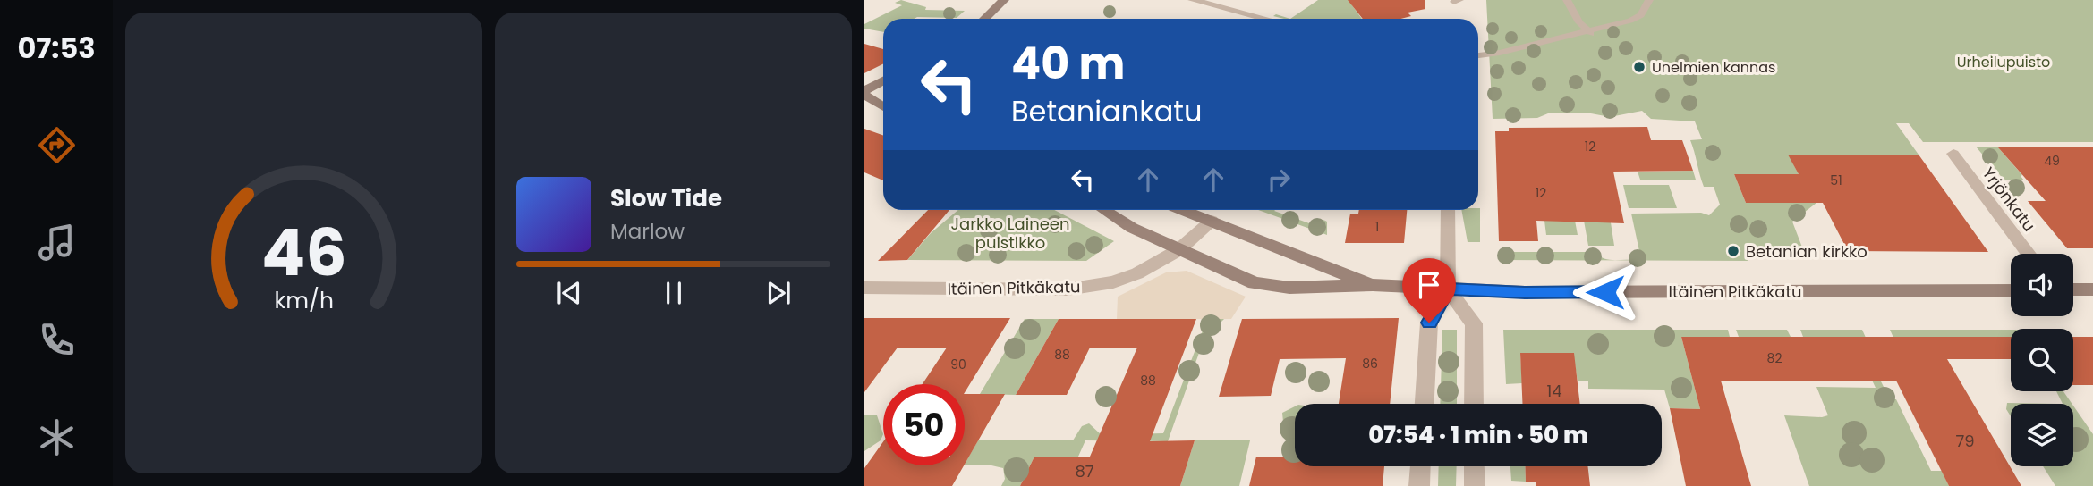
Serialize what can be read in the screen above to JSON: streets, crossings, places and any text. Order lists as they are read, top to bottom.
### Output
{
  "streets": {
    "main road": ["Itäinen Pitkäkatu"],
    "street": ["Yrjönkatu"]
  },
  "parks": ["Urheilupuisto", "Jarkko Laineen puistikko"],
  "places": ["Unelmien kannas", "Betanian kirkko"],
  "house_numbers": [
    "12",
    "49",
    "51",
    "12",
    "1",
    "88",
    "82",
    "86",
    "90",
    "88",
    "14",
    "79",
    "87"
  ],
  "page": {
    "tabs": "07:53",
    "turn": ["40 m", "Betaniankatu"],
    "song": ["Slow Tide", "Marlow"],
    "limit": "50",
    "trip": "07:54 · 1 min · 50 m",
    "gauge": ["46", "km/h"]
  }
}
